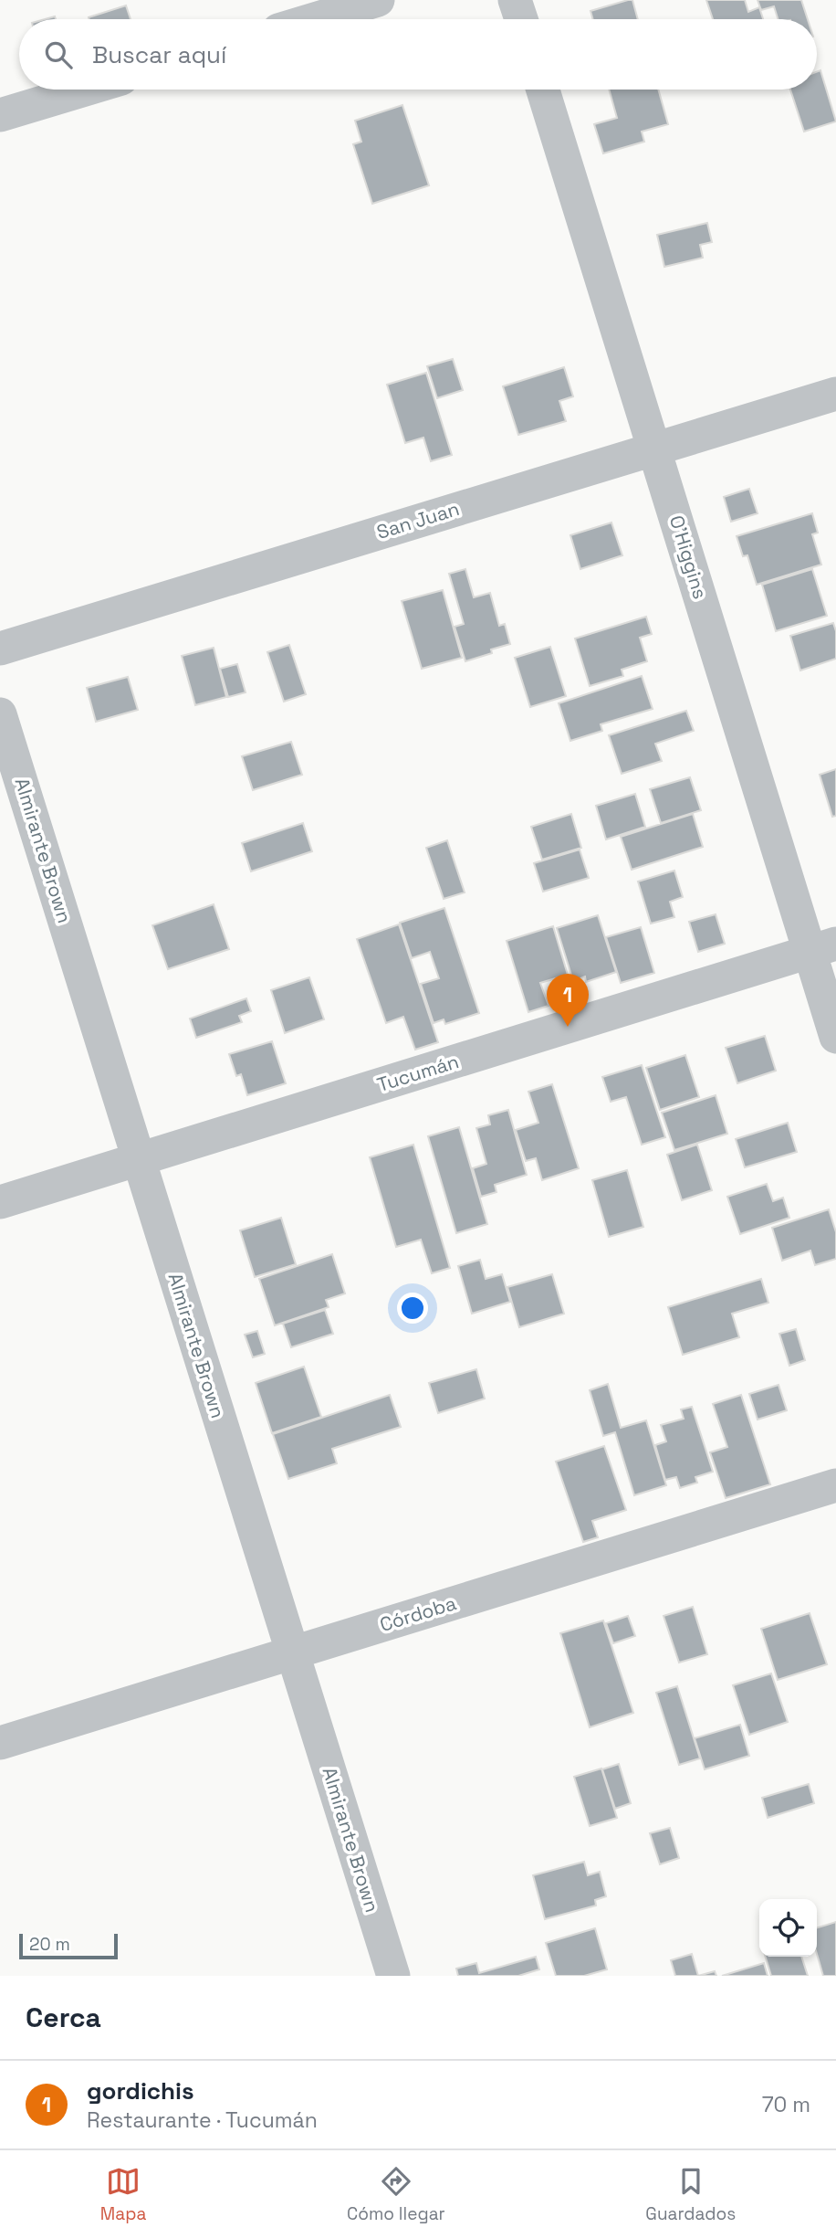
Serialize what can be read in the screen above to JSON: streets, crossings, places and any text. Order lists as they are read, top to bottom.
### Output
{
  "streets": {
    "street": [
      "San Juan",
      "O'Higgins",
      "Almirante Brown",
      "Tucumán",
      "Córdoba"
    ]
  },
  "crossings": [
    ["San Juan", "O'Higgins"],
    ["O'Higgins", "Tucumán"],
    ["Almirante Brown", "Tucumán"],
    ["Almirante Brown", "Córdoba"]
  ],
  "scale_bar": "20 m",
  "page": {
    "search": "Buscar aquí",
    "pins": "1",
    "scale": "20 m",
    "heading": "Cerca",
    "list": [
      {
        "mark": "1",
        "name": "gordichis",
        "note": "Restaurante · Tucumán",
        "value": "70 m"
      }
    ],
    "nav": ["Mapa", "Cómo llegar", "Guardados"]
  }
}
